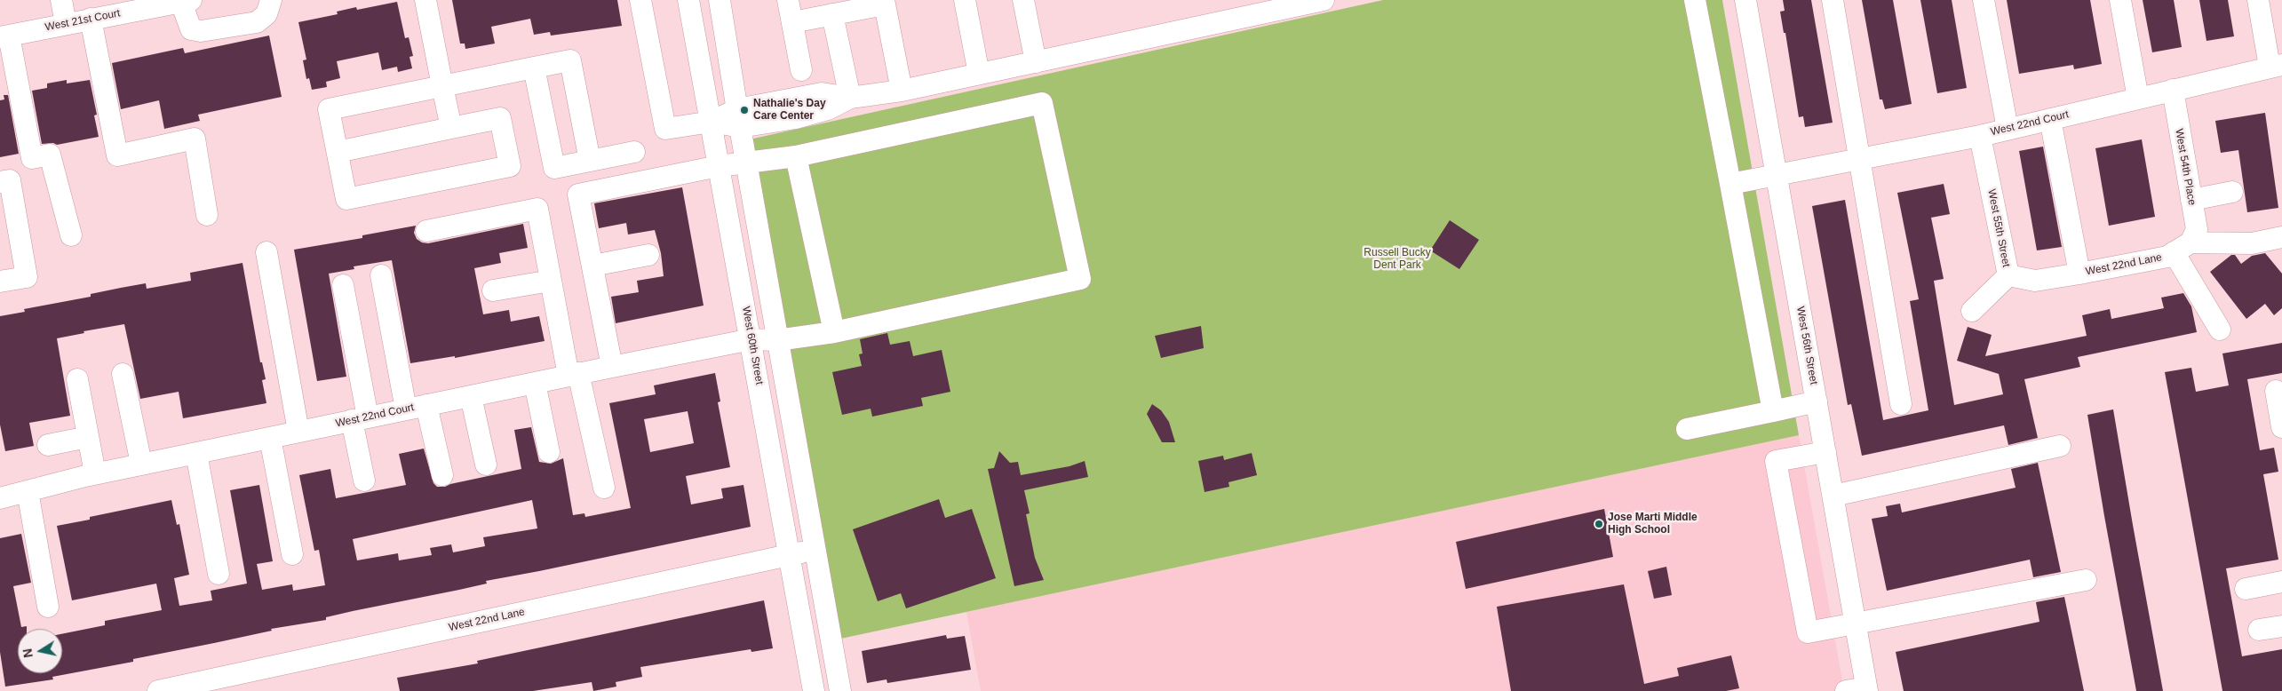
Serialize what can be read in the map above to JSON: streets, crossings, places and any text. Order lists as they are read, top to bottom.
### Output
{
  "streets": {
    "street": [
      "West 21st Court",
      "West 22nd Court",
      "West 54th Place",
      "West 55th Street",
      "West 22nd Lane",
      "West 60th Street",
      "West 56th Street"
    ]
  },
  "crossings": [
    ["West 22nd Court", "West 54th Place"],
    ["West 22nd Court", "West 55th Street"],
    ["West 22nd Court", "West 60th Street"],
    ["West 22nd Court", "West 56th Street"],
    ["West 54th Place", "West 22nd Lane"],
    ["West 55th Street", "West 22nd Lane"],
    ["West 22nd Lane", "West 60th Street"]
  ],
  "parks": ["Russell Bucky Dent Park"],
  "places": ["Nathalie's Day Care Center", "Jose Marti Middle High School"],
  "north": "left"
}
